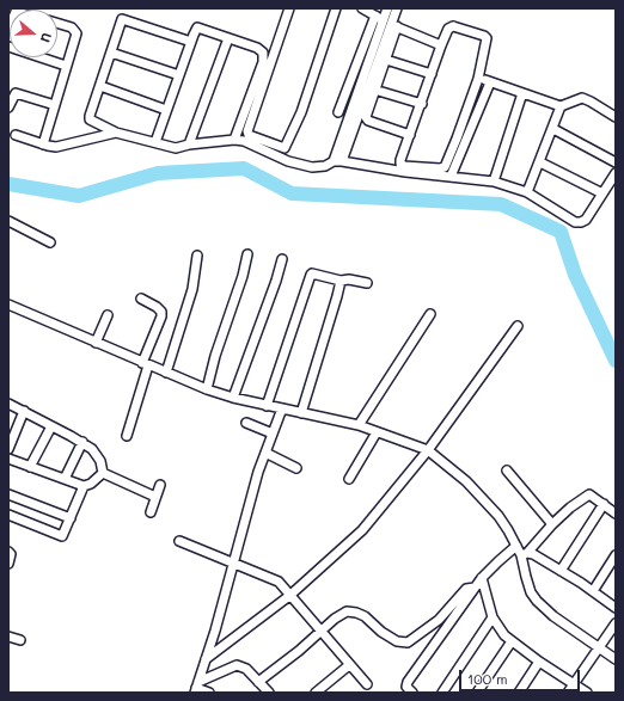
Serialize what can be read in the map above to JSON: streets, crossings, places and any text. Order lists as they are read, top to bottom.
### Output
{
  "scale_bar": "100 m",
  "north": "right"
}
